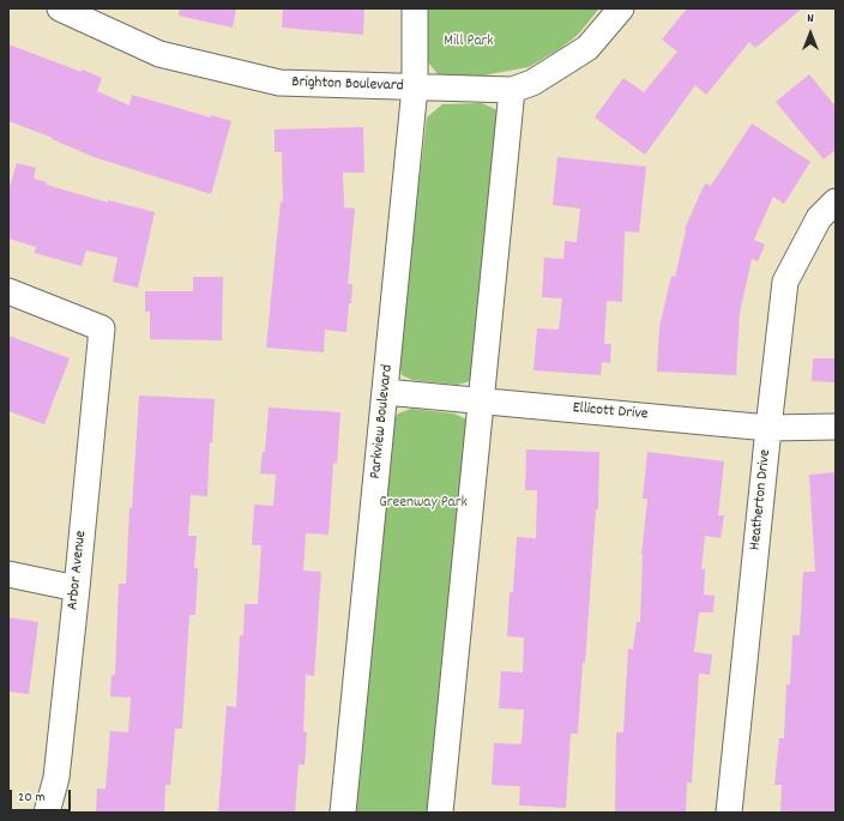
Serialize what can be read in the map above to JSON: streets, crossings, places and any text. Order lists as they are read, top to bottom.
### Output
{
  "streets": {
    "street": [
      "Brighton Boulevard",
      "Ellicott Drive",
      "Parkview Boulevard",
      "Heatherton Drive",
      "Arbor Avenue"
    ]
  },
  "crossings": [
    ["Brighton Boulevard", "Parkview Boulevard"],
    ["Ellicott Drive", "Parkview Boulevard"],
    ["Ellicott Drive", "Heatherton Drive"]
  ],
  "parks": ["Mill Park", "Greenway Park"],
  "scale_bar": "20 m",
  "north": "top"
}
